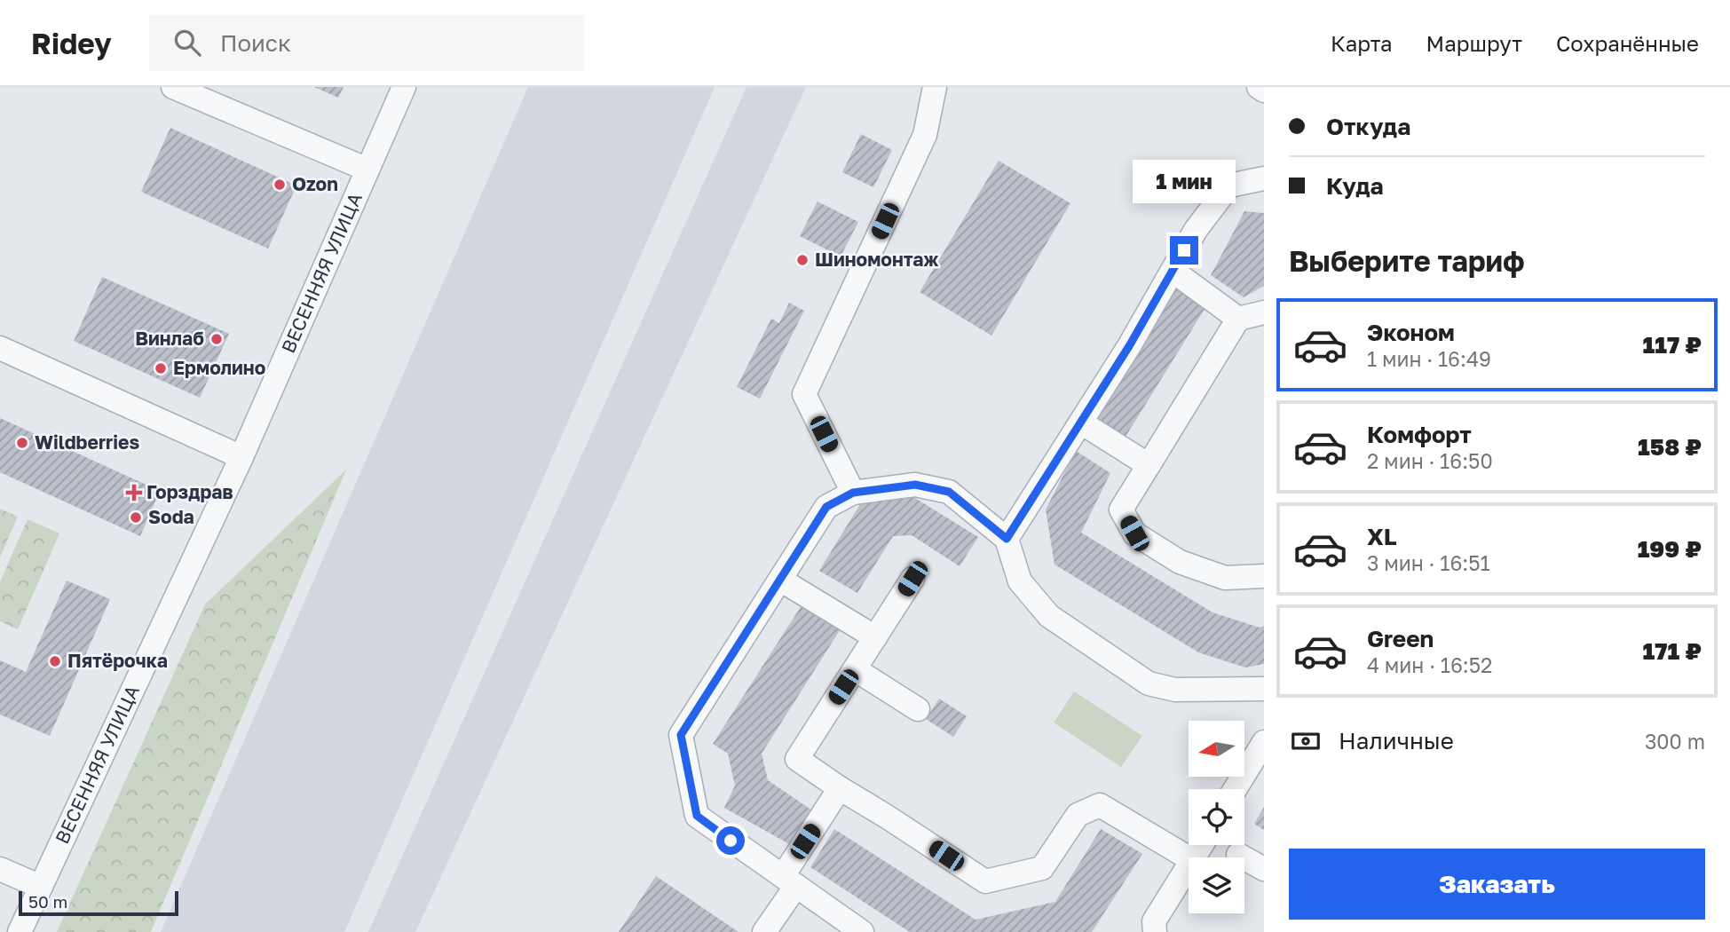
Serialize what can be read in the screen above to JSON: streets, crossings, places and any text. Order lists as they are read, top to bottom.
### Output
{
  "streets": {
    "street": ["ВЕСЕННЯЯ УЛИЦА"]
  },
  "places": {
    "other": [
      "Ozon",
      "Шиномонтаж",
      "Винлаб",
      "Ермолино",
      "Wildberries",
      "Soda",
      "Пятёрочка"
    ],
    "health": ["Горздрав"]
  },
  "scale_bar": "50 m",
  "north": "left",
  "page": {
    "header": "Ridey",
    "search": "Поиск",
    "nav": ["Карта", "Маршрут", "Сохранённые"],
    "banner": ["Откуда", "Куда"],
    "bubble": "1 мин",
    "heading": "Выберите тариф",
    "list": [
      {
        "name": "Эконом",
        "note": "1 мин · 16:49",
        "value": "117 ₽"
      },
      {
        "name": "Комфорт",
        "note": "2 мин · 16:50",
        "value": "158 ₽"
      },
      {
        "name": "XL",
        "note": "3 мин · 16:51",
        "value": "199 ₽"
      },
      {
        "name": "Green",
        "note": "4 мин · 16:52",
        "value": "171 ₽"
      }
    ],
    "pay": ["Наличные", "300 m"],
    "buttons": "Заказать",
    "scale": "50 m"
  }
}
